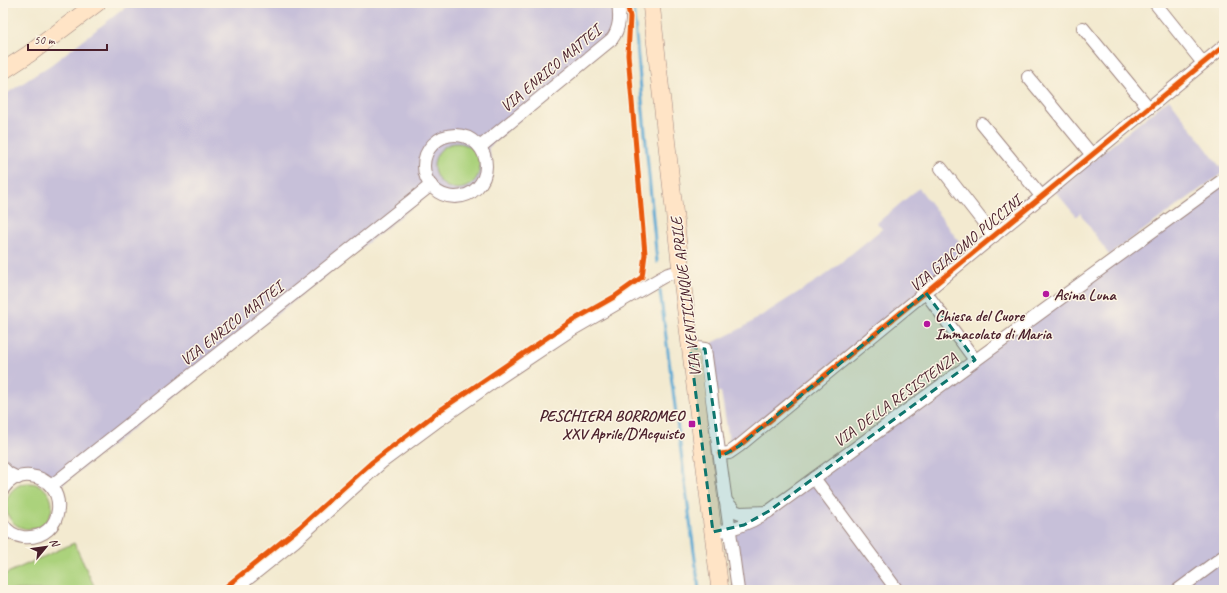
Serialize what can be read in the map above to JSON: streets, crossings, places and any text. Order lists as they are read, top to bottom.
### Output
{
  "streets": {
    "main road": ["VIA VENTICINQUE APRILE"],
    "street": ["VIA ENRICO MATTEI", "VIA GIACOMO PUCCINI", "VIA DELLA RESISTENZA"]
  },
  "crossings": [
    ["VIA GIACOMO PUCCINI", "VIA VENTICINQUE APRILE"],
    ["VIA VENTICINQUE APRILE", "VIA DELLA RESISTENZA"]
  ],
  "places": {
    "other": ["Asina Luna", "Chiesa del Cuore Immacolato di Maria"],
    "transit": ["PESCHIERA BORROMEO XXV Aprile/D'Acquisto"]
  },
  "scale_bar": "50 m",
  "north": "top right"
}
